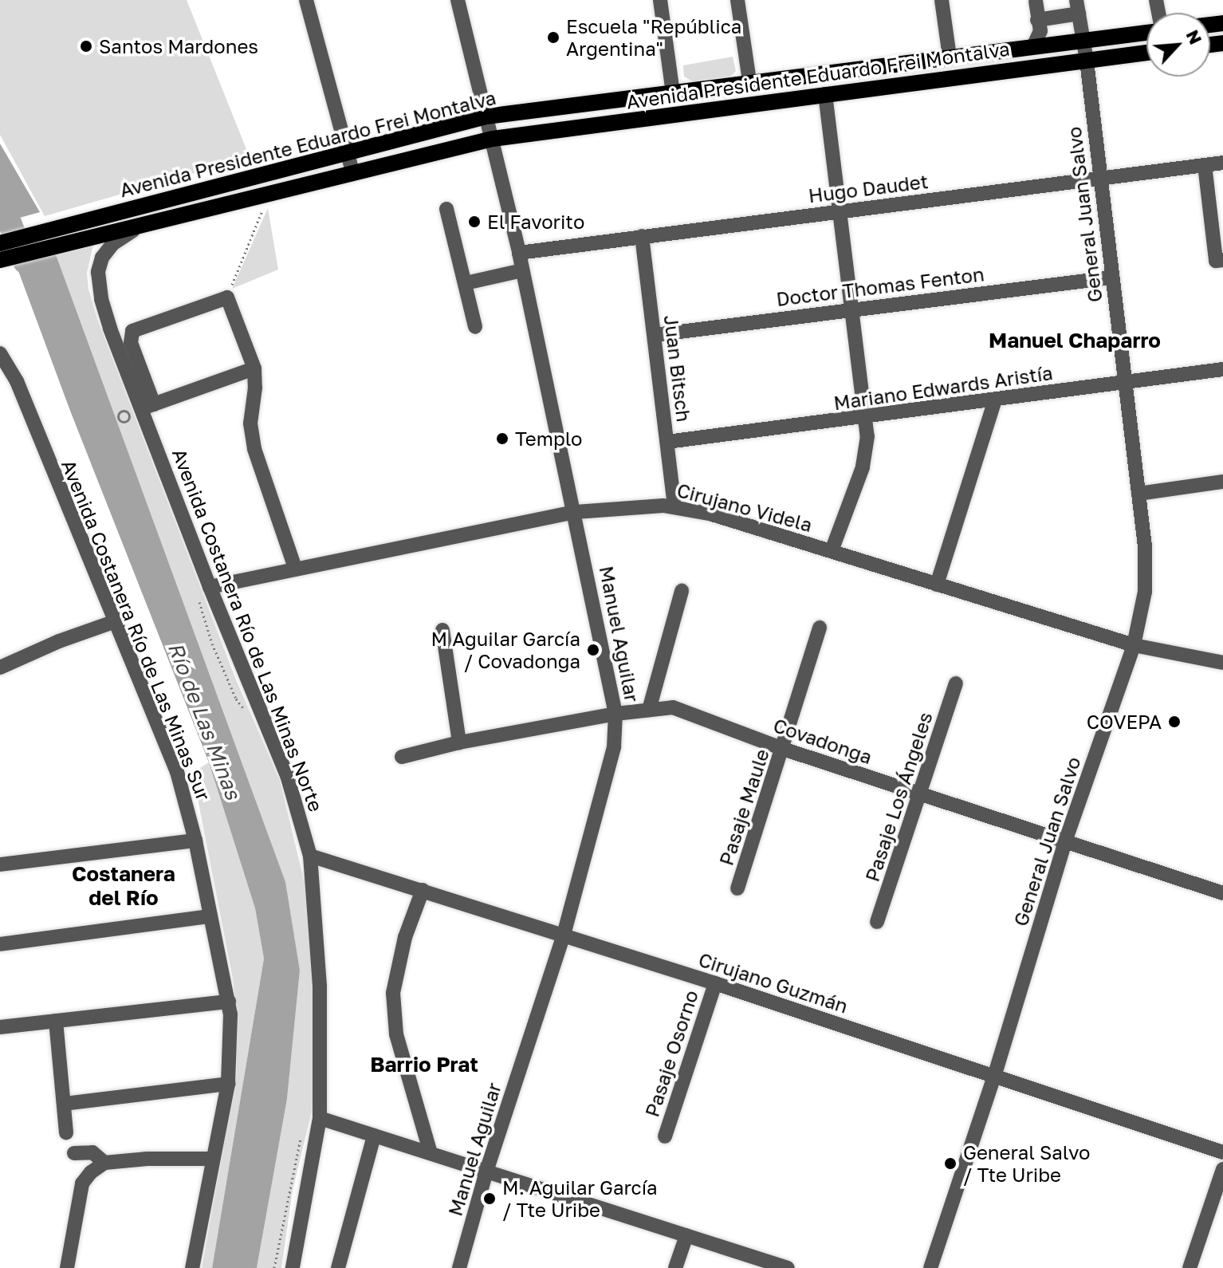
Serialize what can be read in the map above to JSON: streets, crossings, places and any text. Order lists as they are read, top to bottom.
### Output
{
  "streets": {
    "main road": ["Avenida Presidente Eduardo Frei Montalva"],
    "street": [
      "Hugo Daudet",
      "General Juan Salvo",
      "Doctor Thomas Fenton",
      "Juan Bitsch",
      "Mariano Edwards Aristía",
      "Cirujano Videla",
      "Avenida Costanera Río de Las Minas Sur",
      "Avenida Costanera Río de Las Minas Norte",
      "Manuel Aguilar",
      "Covadonga",
      "Pasaje Los Ángeles",
      "Pasaje Maule",
      "Cirujano Guzmán",
      "Pasaje Osorno"
    ]
  },
  "crossings": [
    ["Avenida Presidente Eduardo Frei Montalva", "General Juan Salvo"],
    ["Avenida Presidente Eduardo Frei Montalva", "Avenida Costanera Río de Las Minas Norte"],
    ["Avenida Presidente Eduardo Frei Montalva", "Manuel Aguilar"],
    ["Hugo Daudet", "General Juan Salvo"],
    ["Hugo Daudet", "Juan Bitsch"],
    ["Hugo Daudet", "Manuel Aguilar"],
    ["General Juan Salvo", "Doctor Thomas Fenton"],
    ["General Juan Salvo", "Mariano Edwards Aristía"],
    ["General Juan Salvo", "Cirujano Videla"],
    ["General Juan Salvo", "Covadonga"],
    ["General Juan Salvo", "Cirujano Guzmán"],
    ["Doctor Thomas Fenton", "Juan Bitsch"],
    ["Juan Bitsch", "Mariano Edwards Aristía"],
    ["Juan Bitsch", "Cirujano Videla"],
    ["Cirujano Videla", "Avenida Costanera Río de Las Minas Norte"],
    ["Cirujano Videla", "Manuel Aguilar"],
    ["Avenida Costanera Río de Las Minas Norte", "Cirujano Guzmán"],
    ["Manuel Aguilar", "Covadonga"],
    ["Manuel Aguilar", "Cirujano Guzmán"],
    ["Covadonga", "Pasaje Los Ángeles"],
    ["Covadonga", "Pasaje Maule"],
    ["Cirujano Guzmán", "Pasaje Osorno"]
  ],
  "districts": ["Manuel Chaparro", "Costanera del Río", "Barrio Prat"],
  "water": ["Río de Las Minas"],
  "places": [
    "Escuela \"República Argentina\"",
    "Santos Mardones",
    "El Favorito",
    "Templo",
    "M Aguilar García / Covadonga",
    "COVEPA",
    "General Salvo / Tte Uribe",
    "M. Aguilar García / Tte Uribe"
  ],
  "north": "top right"
}
